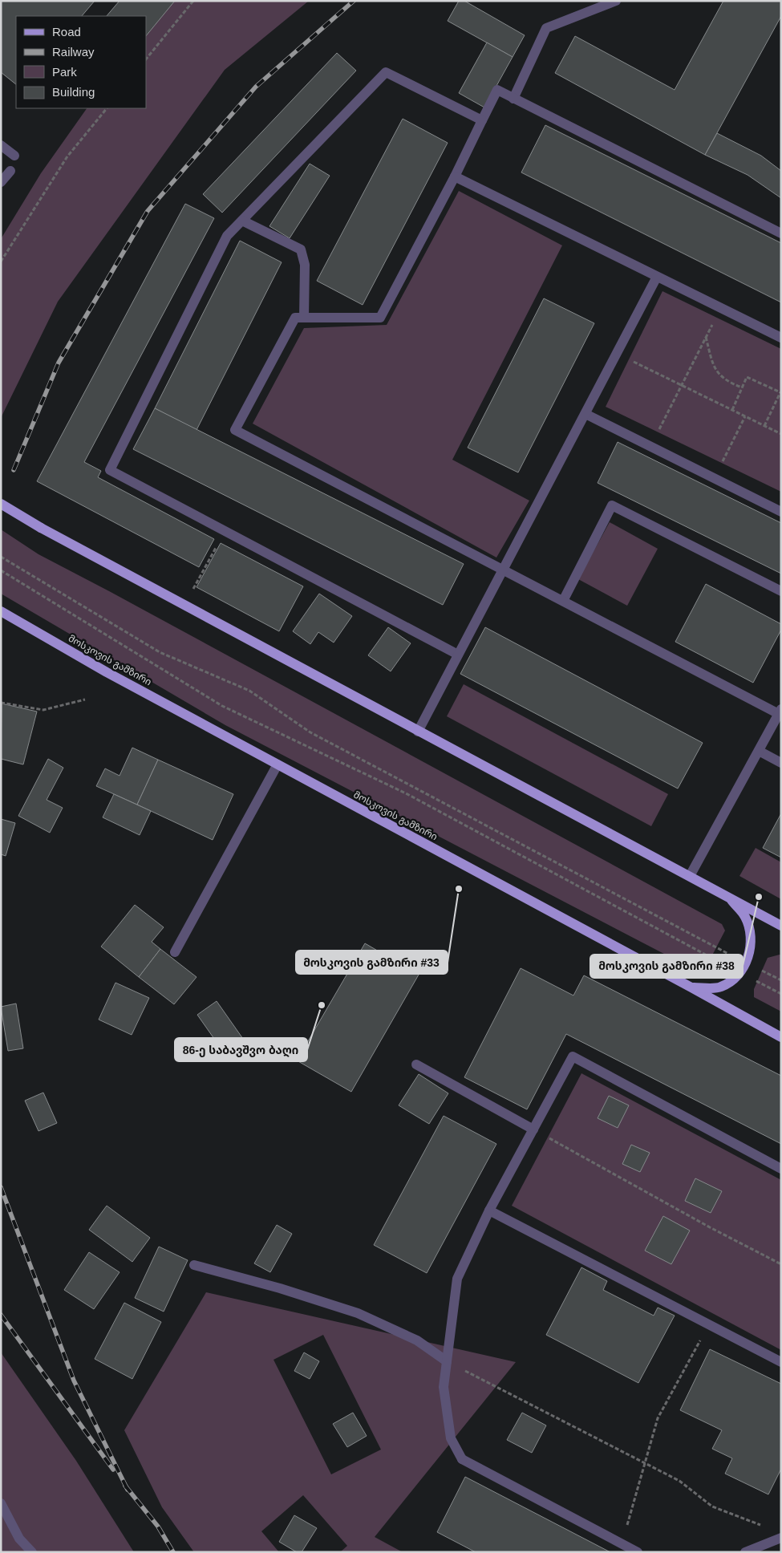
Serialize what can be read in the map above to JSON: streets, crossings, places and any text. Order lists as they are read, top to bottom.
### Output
{
  "streets": {
    "main road": ["მოსკოვის გამზირი"]
  },
  "places": ["მოსკოვის გამზირი #33", "მოსკოვის გამზირი #38", "86-ე საბავშვო ბაღი"],
  "legend": [
    "Road",
    "Railway",
    "Park",
    "Building"
  ]
}
